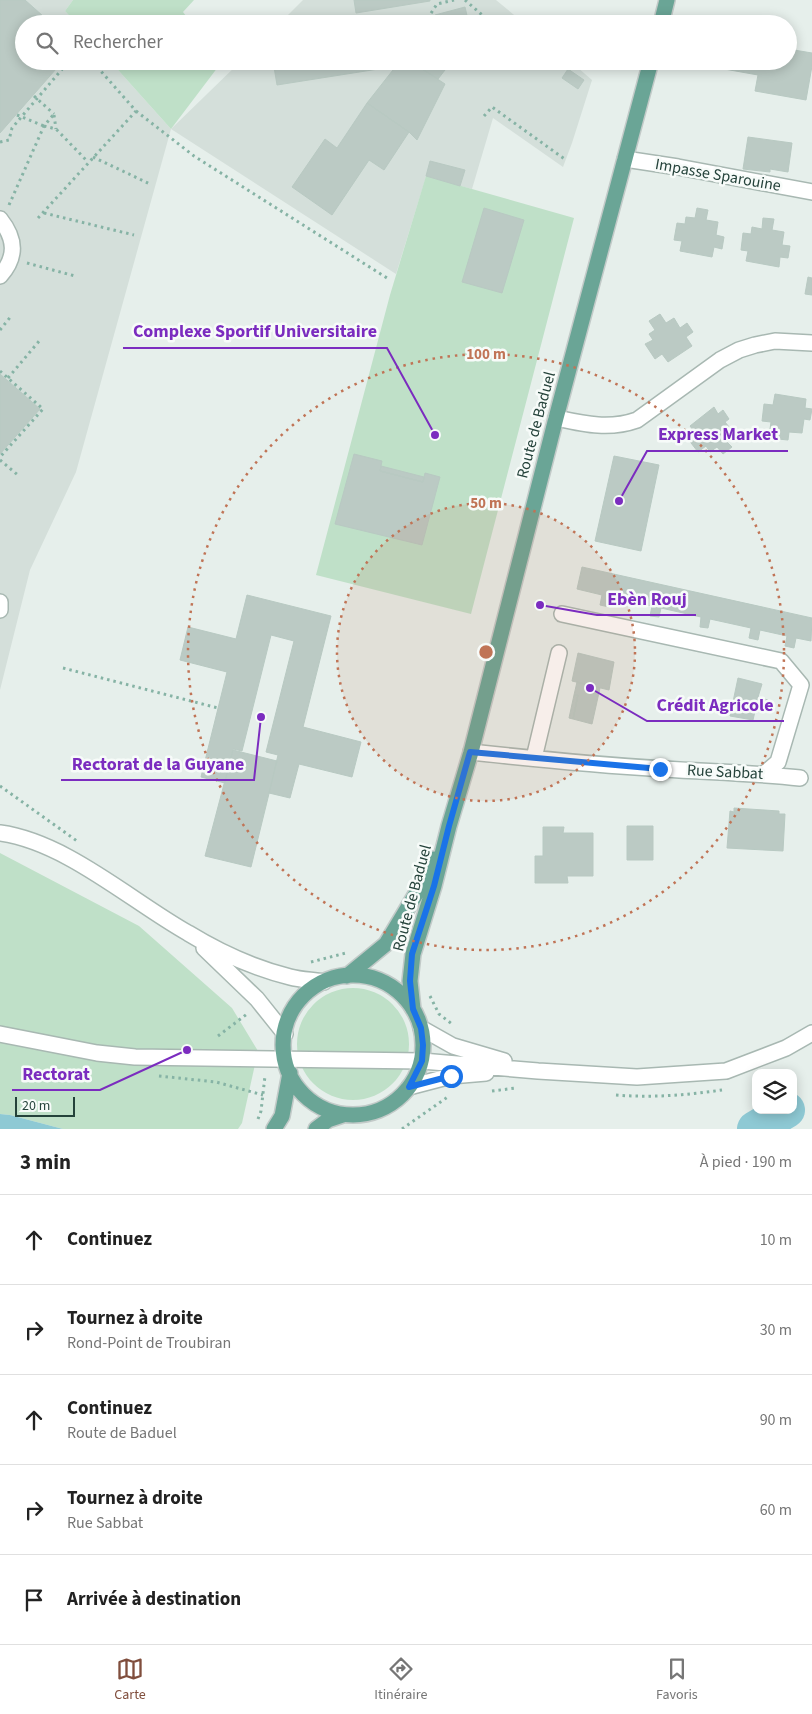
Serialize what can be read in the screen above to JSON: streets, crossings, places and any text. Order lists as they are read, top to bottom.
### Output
{
  "streets": {
    "main road": ["Route de Baduel"],
    "street": ["Impasse Sparouine", "Rue Sabbat"]
  },
  "crossings": [
    ["Impasse Sparouine", "Route de Baduel"],
    ["Route de Baduel", "Rue Sabbat"]
  ],
  "places": [
    "Complexe Sportif Universitaire",
    "Express Market",
    "Ebèn Rouj",
    "Crédit Agricole",
    "Rectorat de la Guyane",
    "Rectorat"
  ],
  "scale_bar": "20 m",
  "page": {
    "search": "Rechercher",
    "scale": "20 m",
    "heading": ["3 min", "À pied · 190 m"],
    "list": [
      ["Continuez", "10 m"],
      ["Tournez à droite", "Rond-Point de Troubiran", "30 m"],
      ["Continuez", "Route de Baduel", "90 m"],
      ["Tournez à droite", "Rue Sabbat", "60 m"],
      "Arrivée à destination"
    ],
    "nav": ["Carte", "Itinéraire", "Favoris"]
  },
  "rings": ["100 m", "50 m"]
}
